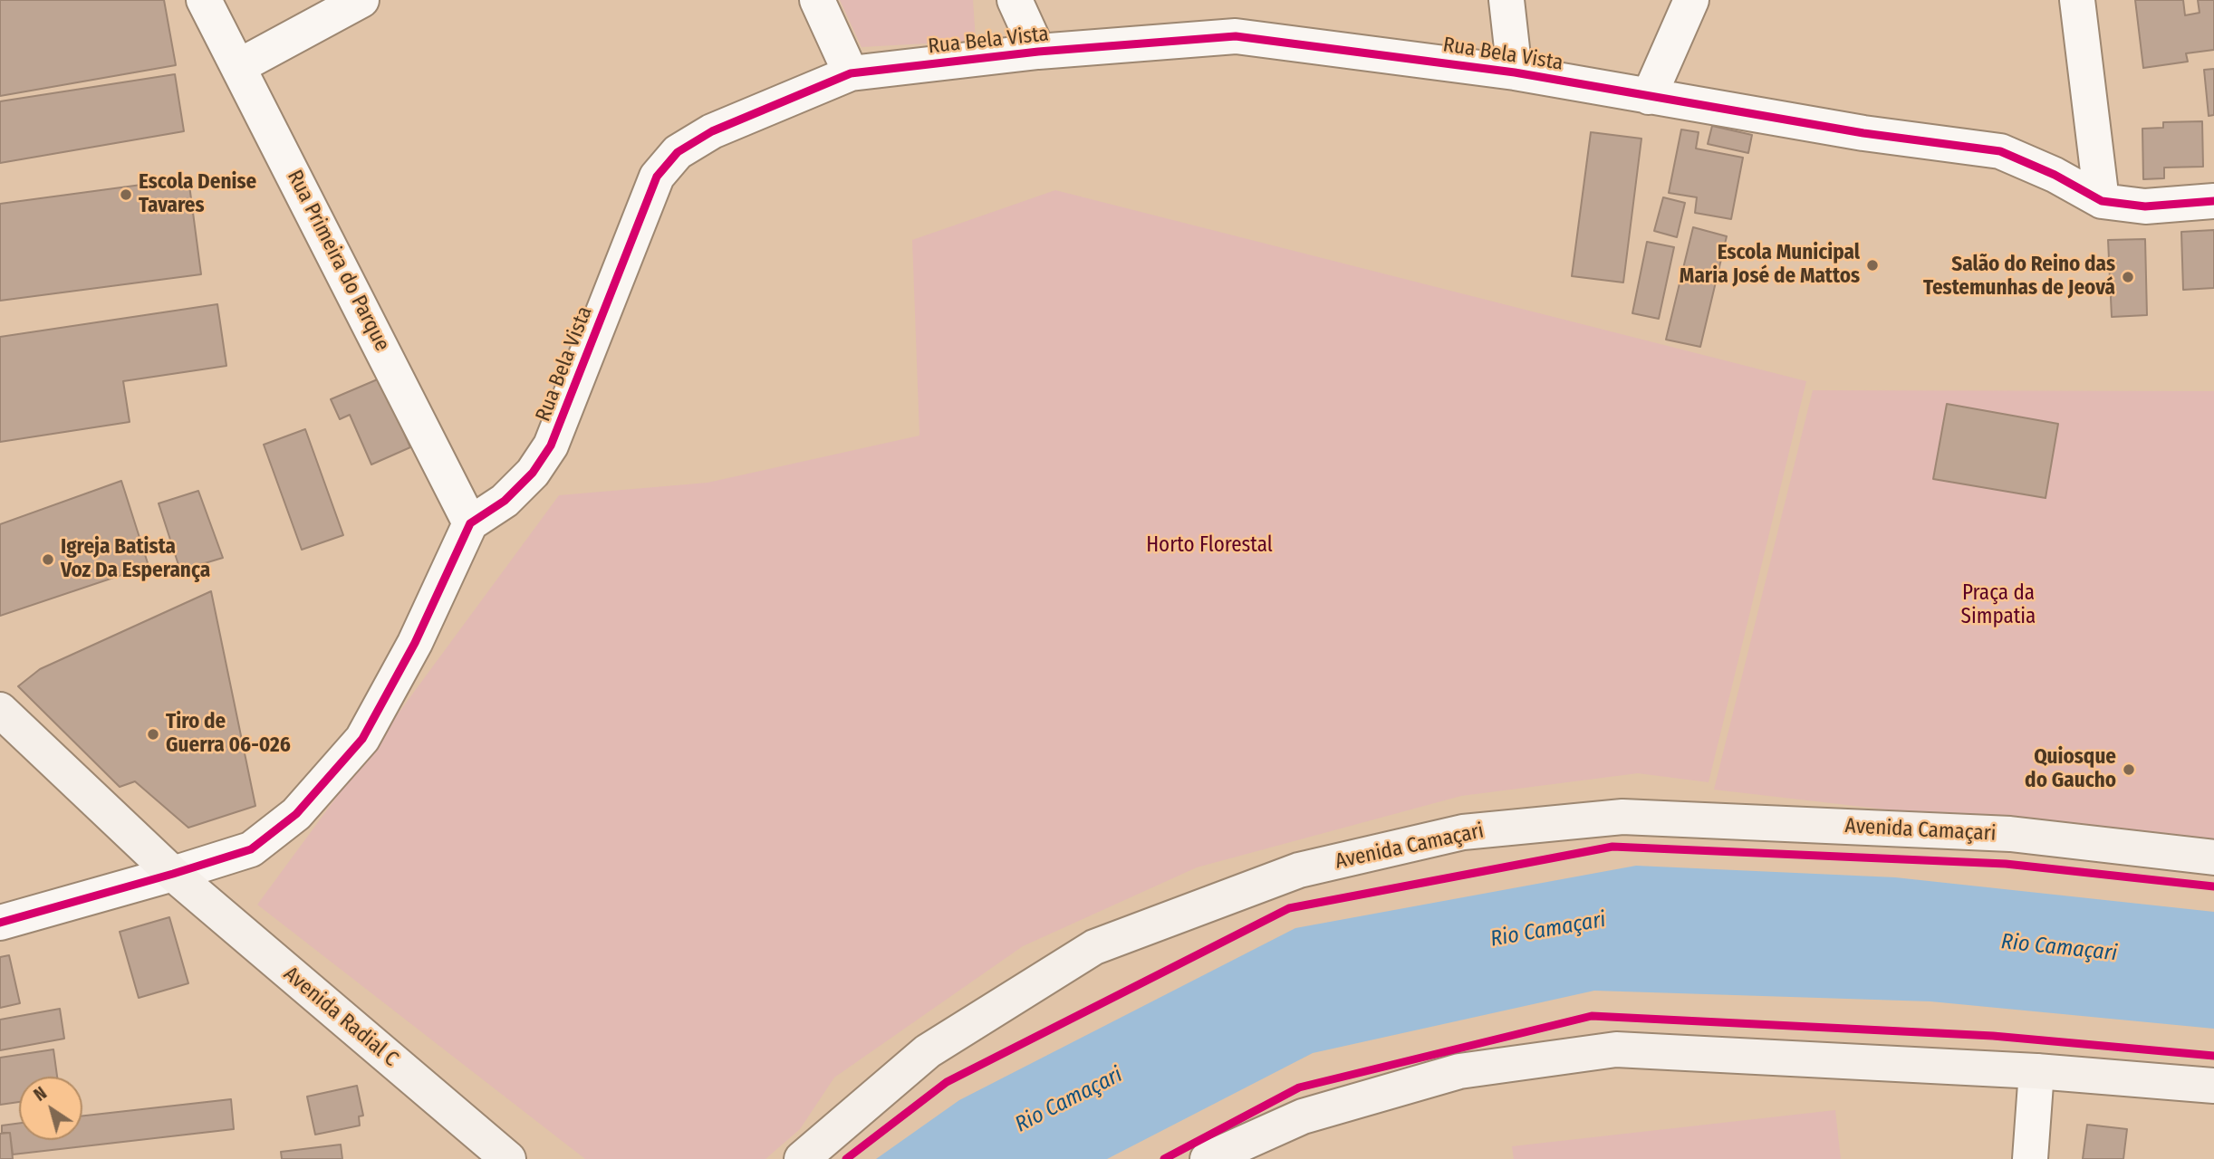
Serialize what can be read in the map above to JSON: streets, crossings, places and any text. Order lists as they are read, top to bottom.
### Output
{
  "streets": {
    "street": [
      "Rua Bela Vista",
      "Rua Primeira do Parque",
      "Avenida Camaçari",
      "Avenida Radial C"
    ]
  },
  "crossings": [
    ["Rua Bela Vista", "Rua Primeira do Parque"]
  ],
  "water": ["Rio Camaçari"],
  "parks": ["Horto Florestal", "Praça da Simpatia"],
  "places": [
    "Escola Denise Tavares",
    "Escola Municipal Maria José de Mattos",
    "Salão do Reino das Testemunhas de Jeová",
    "Igreja Batista Voz Da Esperança",
    "Tiro de Guerra 06-026",
    "Quiosque do Gaucho"
  ],
  "north": "top left"
}
